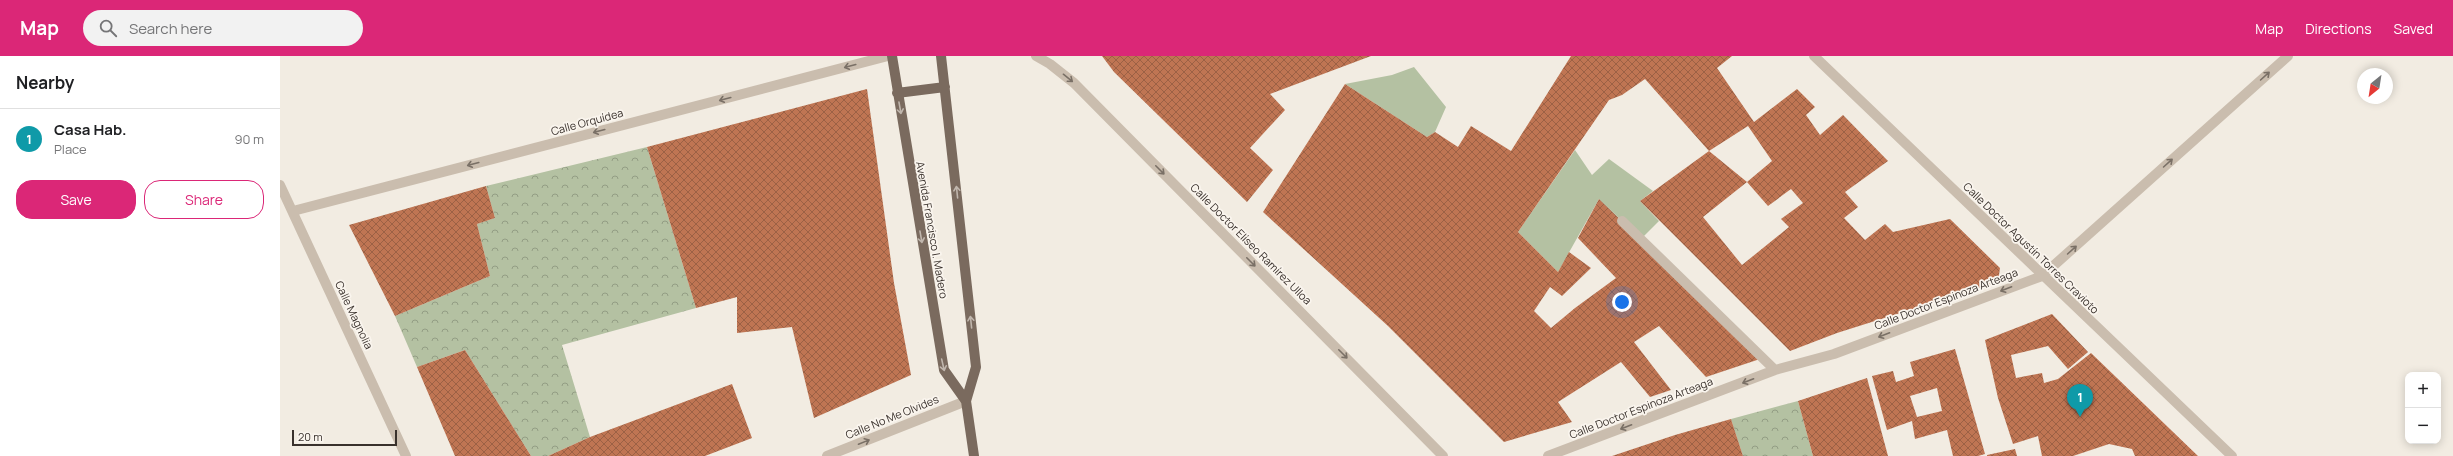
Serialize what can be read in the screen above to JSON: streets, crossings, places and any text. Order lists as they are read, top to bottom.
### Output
{
  "streets": {
    "main road": ["Avenida Francisco I. Madero"],
    "street": [
      "Calle Orquídea",
      "Calle Doctor Elíseo Ramírez Ulloa",
      "Calle Doctor Agustín Torres Cravioto",
      "Calle Doctor Espinoza Arteaga",
      "Calle Magnolia",
      "Calle No Me Olvides"
    ]
  },
  "crossings": [
    ["Calle Orquídea", "Calle Magnolia"],
    ["Avenida Francisco I. Madero", "Calle No Me Olvides"],
    ["Calle Doctor Agustín Torres Cravioto", "Calle Doctor Espinoza Arteaga"]
  ],
  "one_way": ["Calle Orquídea", "Calle Doctor Elíseo Ramírez Ulloa", "Calle No Me Olvides"],
  "scale_bar": "20 m",
  "north": "bottom left",
  "page": {
    "header": "Map",
    "search": "Search here",
    "nav": ["Map", "Directions", "Saved"],
    "heading": "Nearby",
    "list": [
      {
        "mark": "1",
        "name": "Casa Hab.",
        "note": "Place",
        "value": "90 m"
      }
    ],
    "buttons": ["Save", "Share"],
    "map_buttons": ["+", "−"],
    "pins": "1",
    "scale": "20 m"
  }
}
